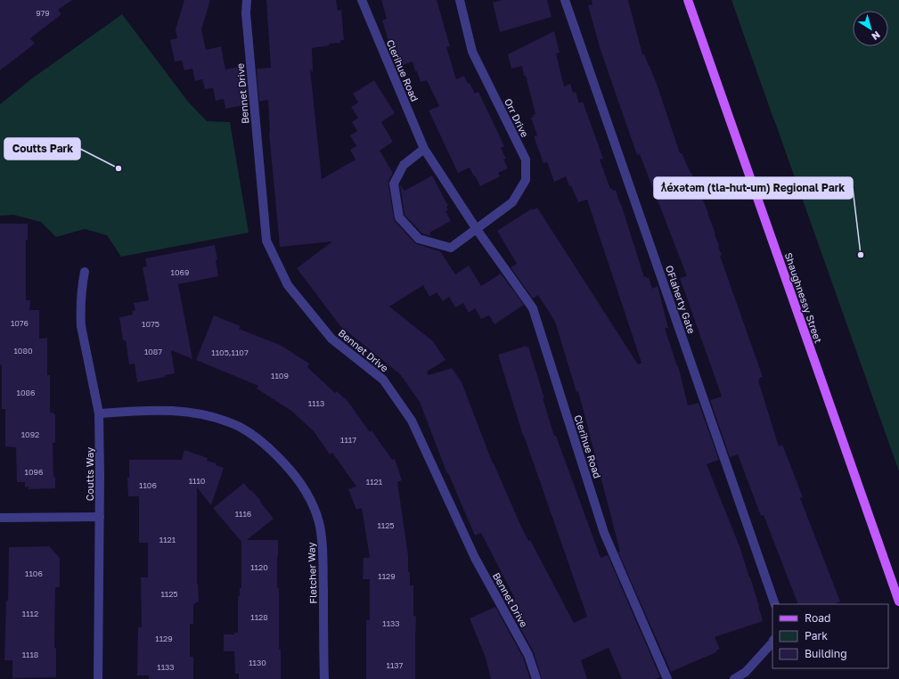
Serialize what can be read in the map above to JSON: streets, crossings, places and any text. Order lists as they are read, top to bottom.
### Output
{
  "streets": {
    "main road": ["Shaughnessy Street"],
    "street": [
      "Clerihue Road",
      "Bennet Drive",
      "Orr Drive",
      "OFlaherty Gate",
      "Coutts Way",
      "Fletcher Way"
    ]
  },
  "crossings": [
    ["Clerihue Road", "Orr Drive"],
    ["Coutts Way", "Fletcher Way"]
  ],
  "places": ["Coutts Park", "ƛ̓éxətəm (tla-hut-um) Regional Park"],
  "house_numbers": [
    "979",
    "1069",
    "1076",
    "1075",
    "1080",
    "1087",
    "1105,1107",
    "1109",
    "1086",
    "1113",
    "1092",
    "1117",
    "1096",
    "1110",
    "1121",
    "1106",
    "1116",
    "1125",
    "1121",
    "1120",
    "1106",
    "1129",
    "1125",
    "1112",
    "1128",
    "1133",
    "1129",
    "1118",
    "1130",
    "1137",
    "1133"
  ],
  "legend": ["Road", "Park", "Building"],
  "north": "bottom right"
}
